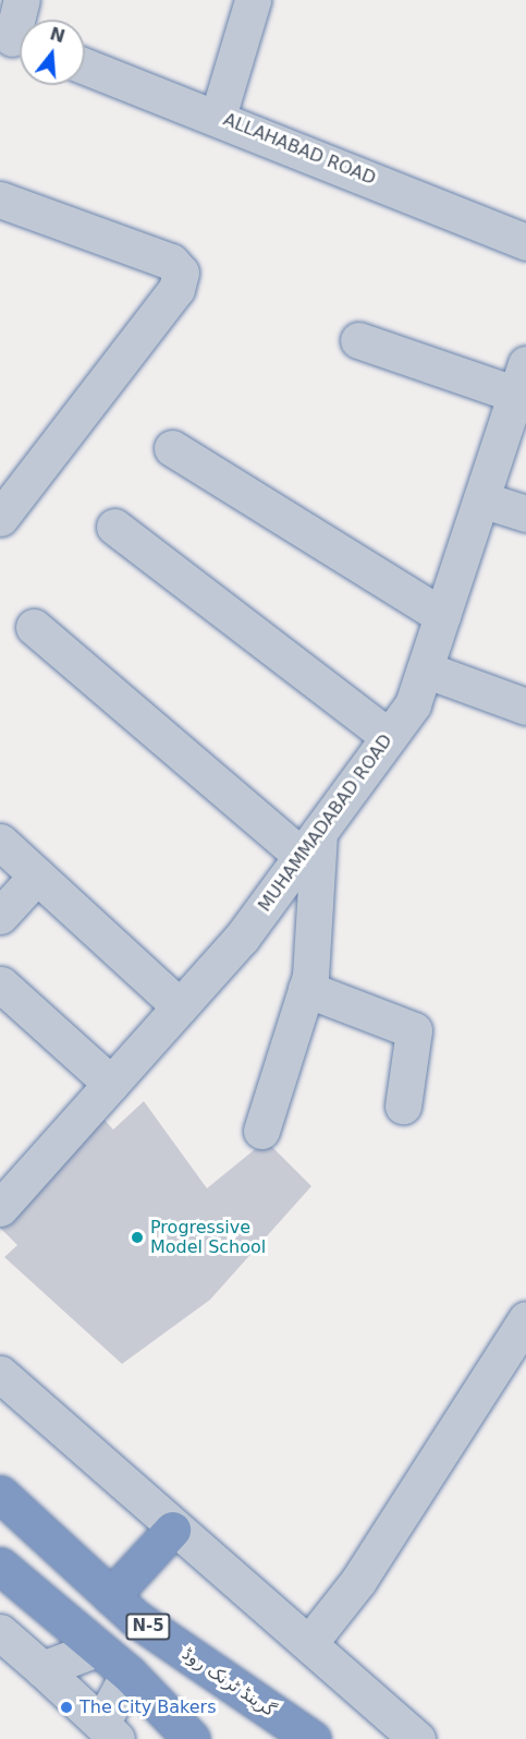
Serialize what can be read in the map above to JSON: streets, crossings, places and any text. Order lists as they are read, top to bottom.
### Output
{
  "streets": {
    "highway": ["N-5", "گرینڈ ٹرنک روڈ"],
    "street": ["ALLAHABAD ROAD", "MUHAMMADABAD ROAD"]
  },
  "places": ["Progressive Model School", "The City Bakers"],
  "north": "top"
}
